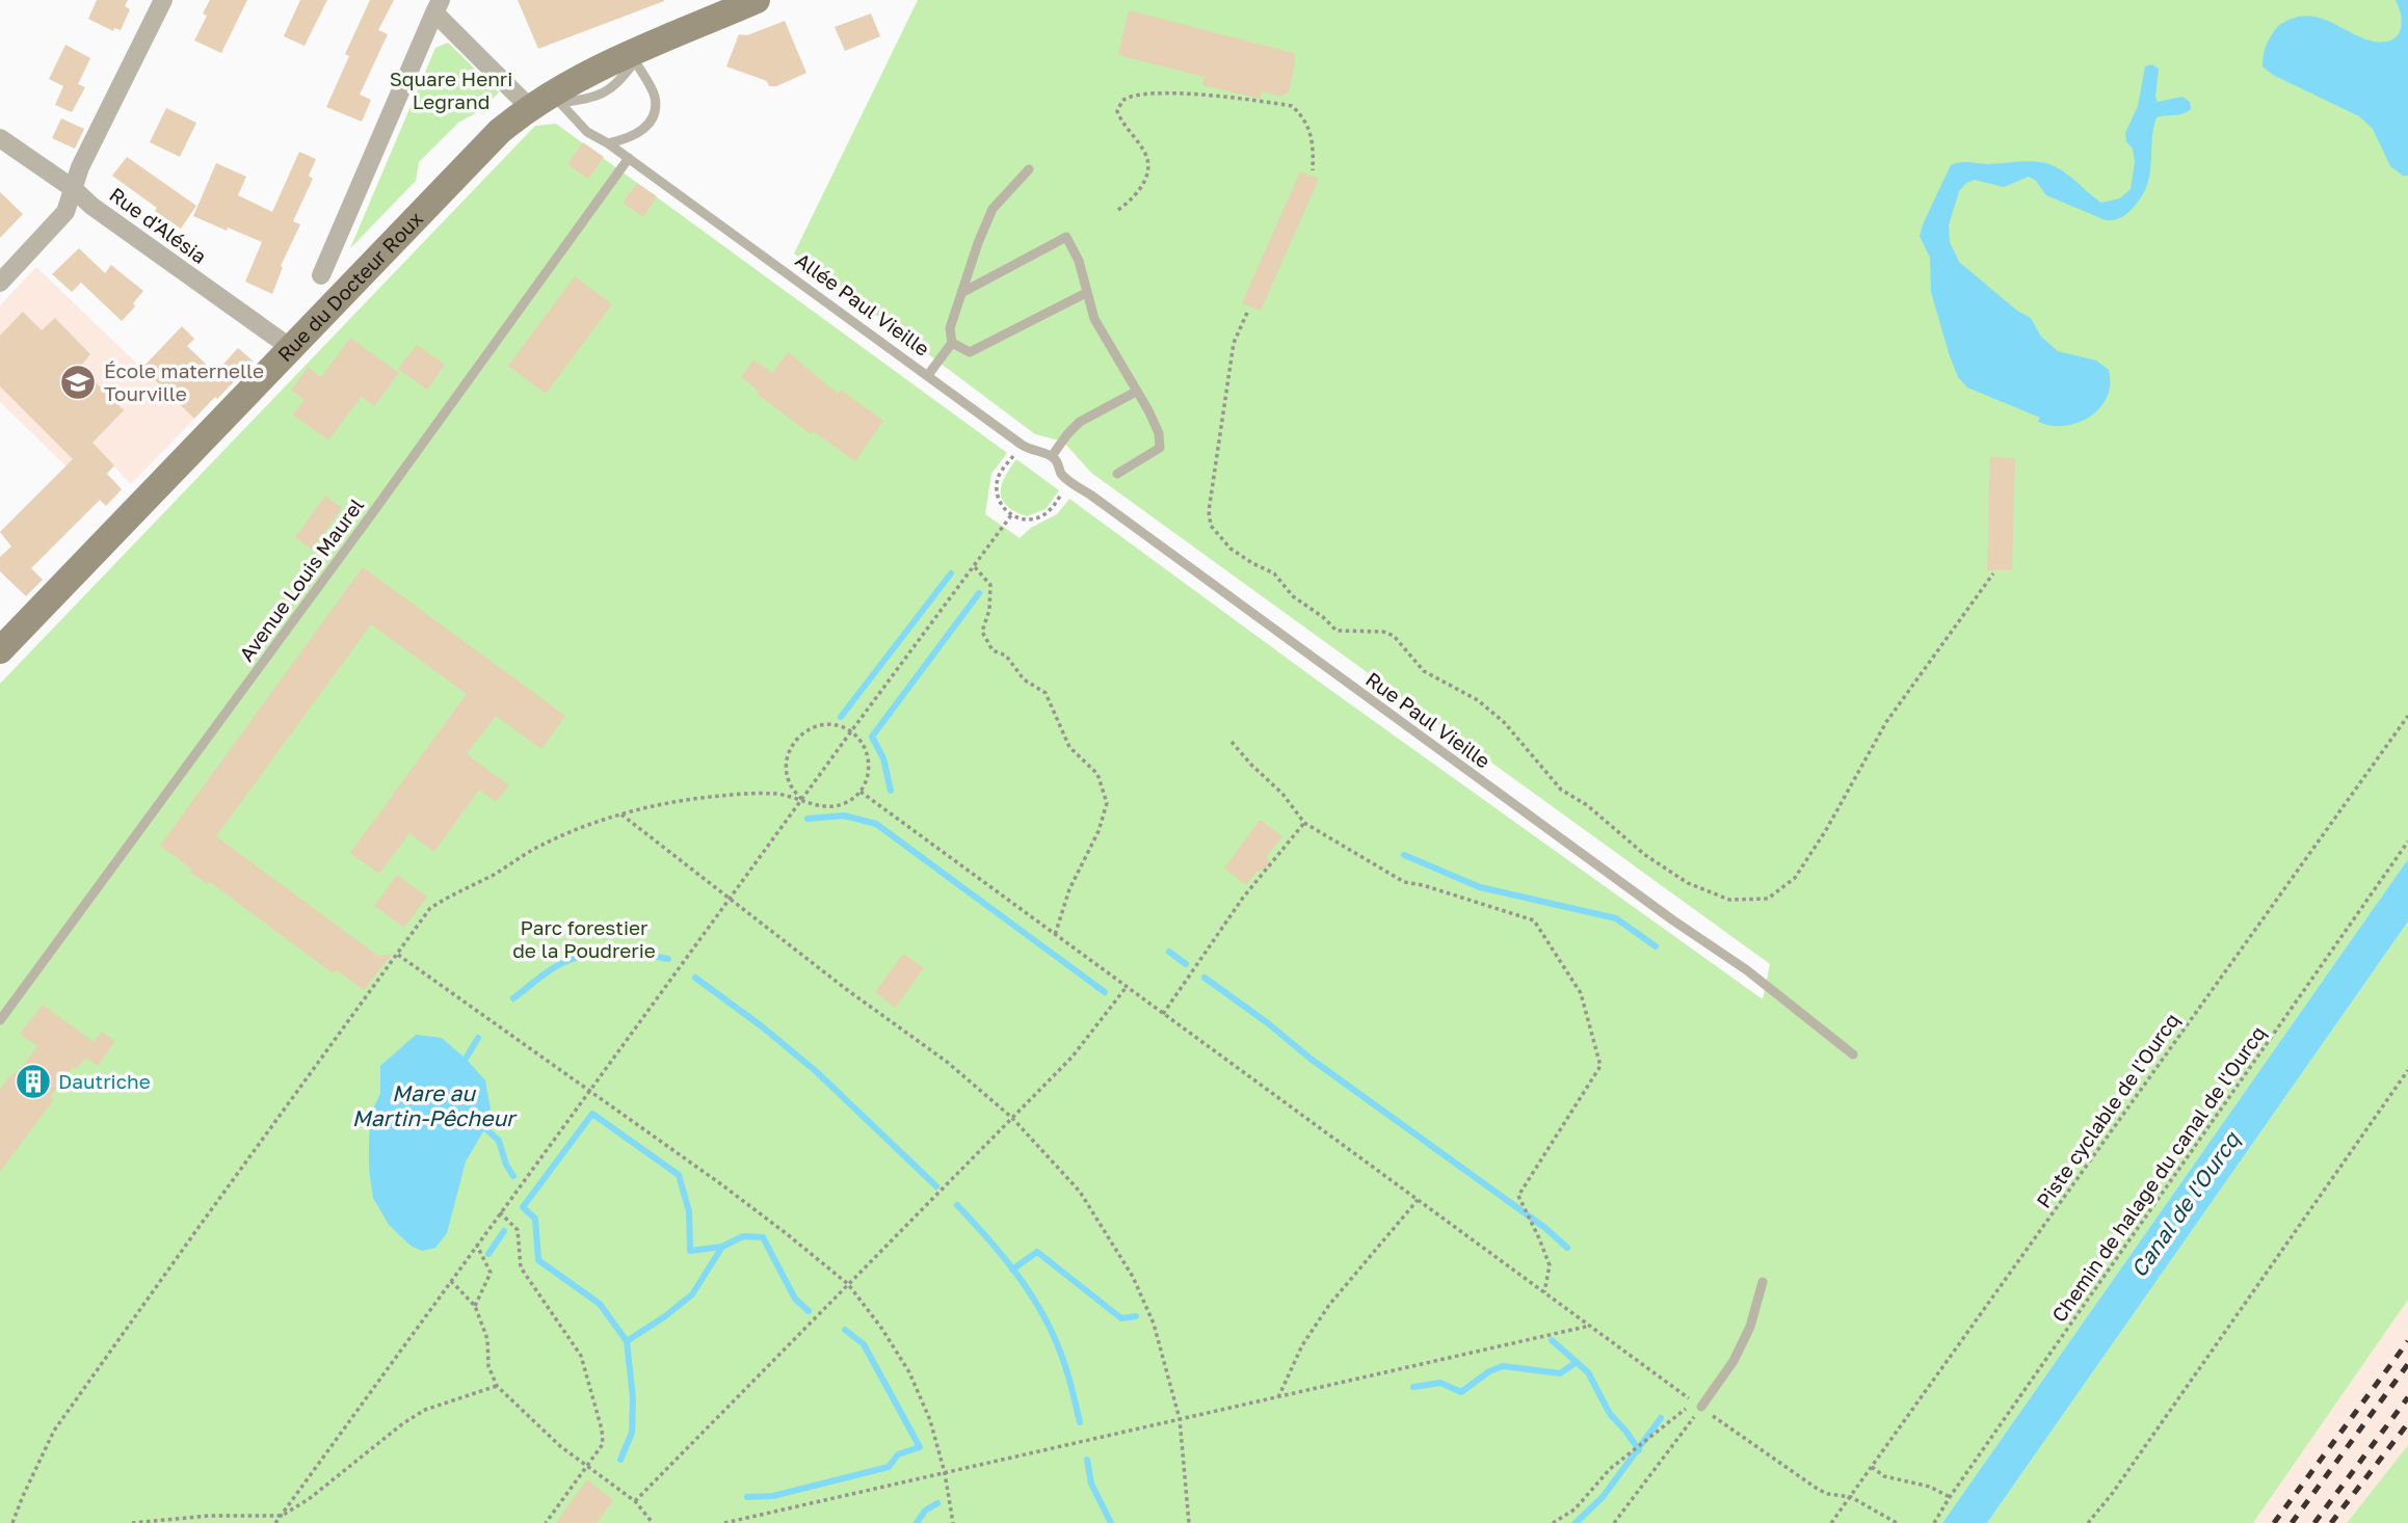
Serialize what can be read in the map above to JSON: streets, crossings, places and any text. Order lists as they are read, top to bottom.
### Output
{
  "streets": {
    "main road": ["Rue du Docteur Roux"],
    "street": ["Rue d'Alésia"],
    "lane": ["Allée Paul Vieille", "Avenue Louis Maurel", "Rue Paul Vieille"],
    "path": ["Piste cyclable de l'Ourcq", "Chemin de halage du canal de l'Ourcq"]
  },
  "crossings": [
    ["Rue d'Alésia", "Rue du Docteur Roux"],
    ["Allée Paul Vieille", "Avenue Louis Maurel"],
    ["Allée Paul Vieille", "Rue Paul Vieille"]
  ],
  "water": ["Mare au Martin-Pêcheur", "Canal de l'Ourcq"],
  "parks": ["Square Henri Legrand", "Parc forestier de la Poudrerie"],
  "places": {
    "school or university": ["École maternelle Tourville"],
    "building": ["Dautriche"]
  }
}
